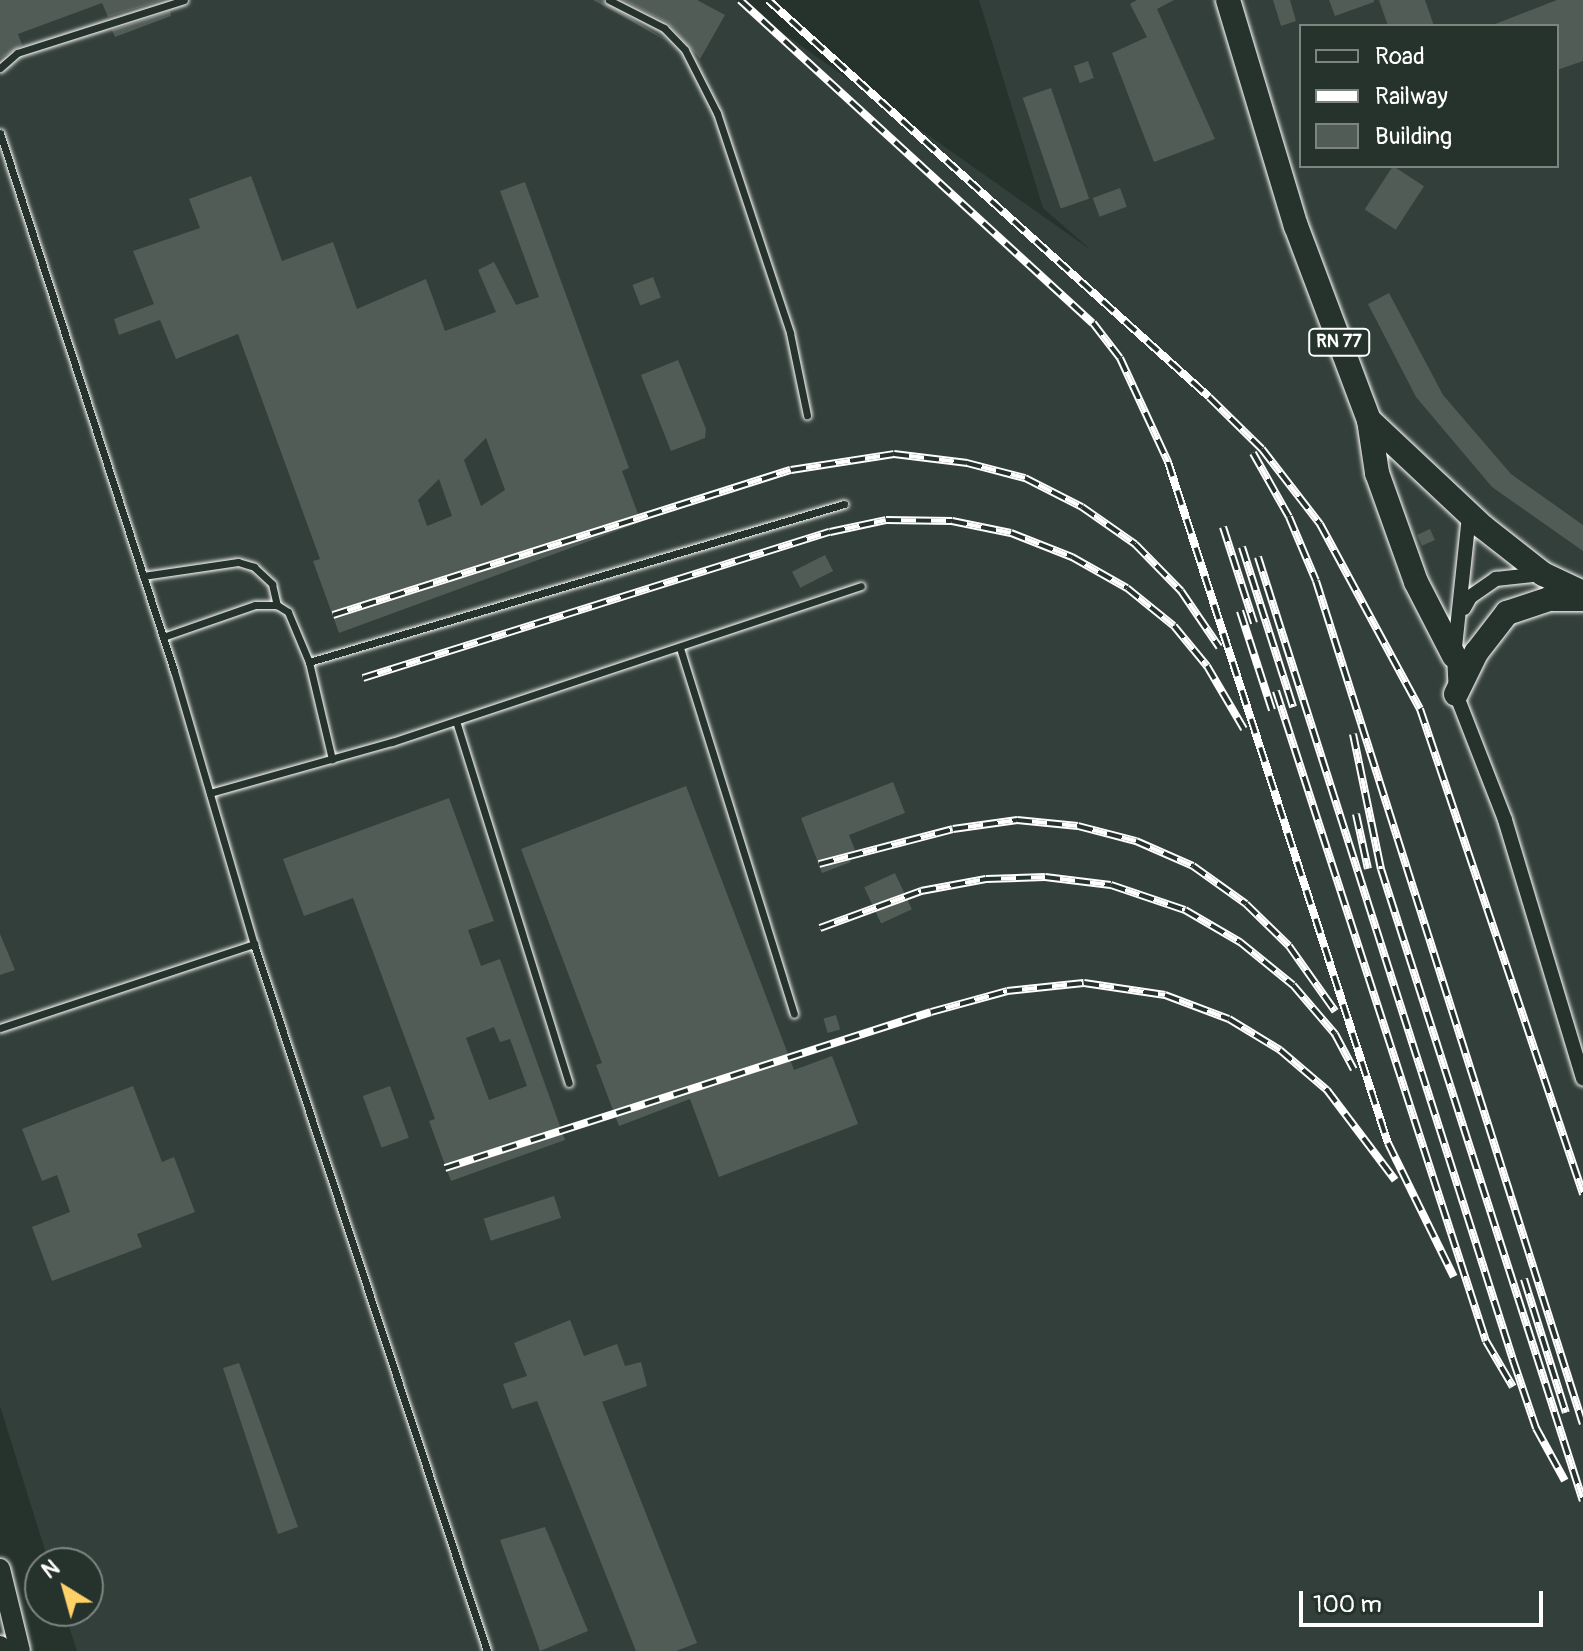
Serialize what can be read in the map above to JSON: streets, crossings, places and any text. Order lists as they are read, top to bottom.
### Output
{
  "streets": {
    "main road": ["RN 77"]
  },
  "legend": ["Road", "Railway", "Building"],
  "scale_bar": "100 m",
  "north": "top left"
}
